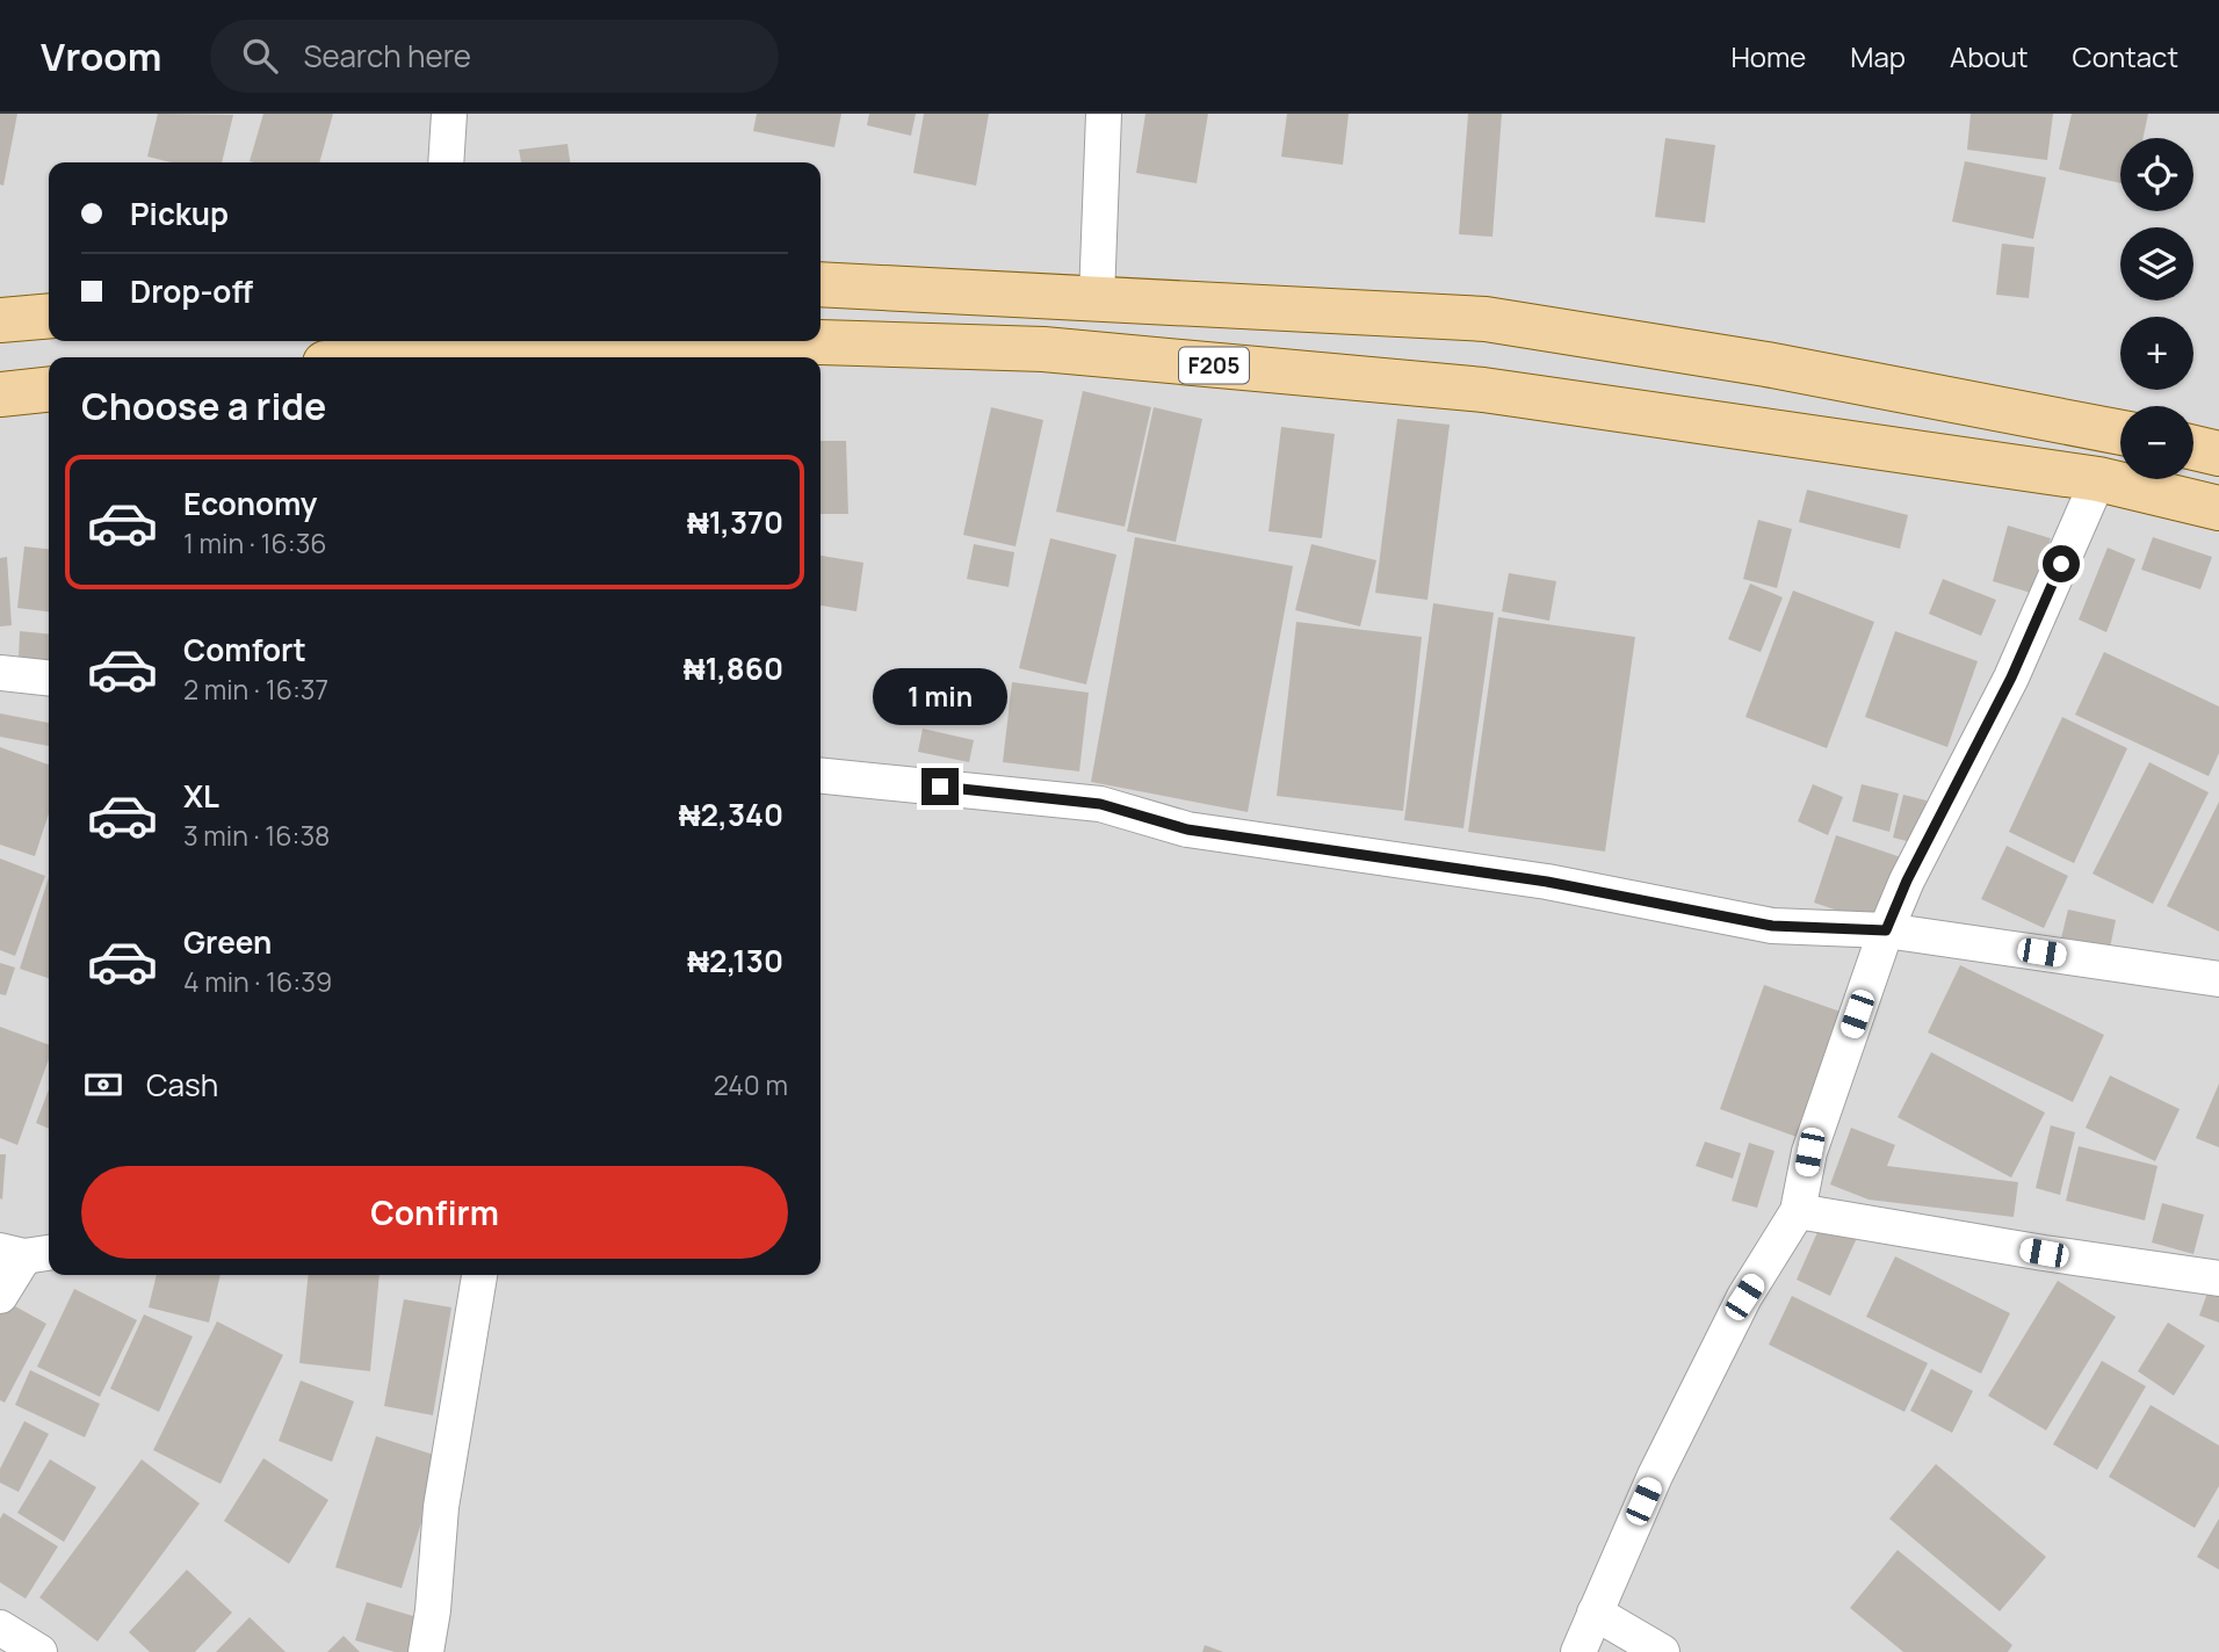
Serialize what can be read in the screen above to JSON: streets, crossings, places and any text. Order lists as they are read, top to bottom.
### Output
{
  "streets": {
    "main road": ["F205"]
  },
  "page": {
    "header": "Vroom",
    "search": "Search here",
    "nav": [
      "Home",
      "Map",
      "About",
      "Contact"
    ],
    "map_buttons": ["+", "−"],
    "banner": ["Pickup", "Drop-off"],
    "heading": "Choose a ride",
    "list": [
      {
        "name": "Economy",
        "note": "1 min · 16:36",
        "value": "₦1,370"
      },
      {
        "name": "Comfort",
        "note": "2 min · 16:37",
        "value": "₦1,860"
      },
      {
        "name": "XL",
        "note": "3 min · 16:38",
        "value": "₦2,340"
      },
      {
        "name": "Green",
        "note": "4 min · 16:39",
        "value": "₦2,130"
      }
    ],
    "bubble": "1 min",
    "pay": ["Cash", "240 m"],
    "buttons": "Confirm"
  }
}
